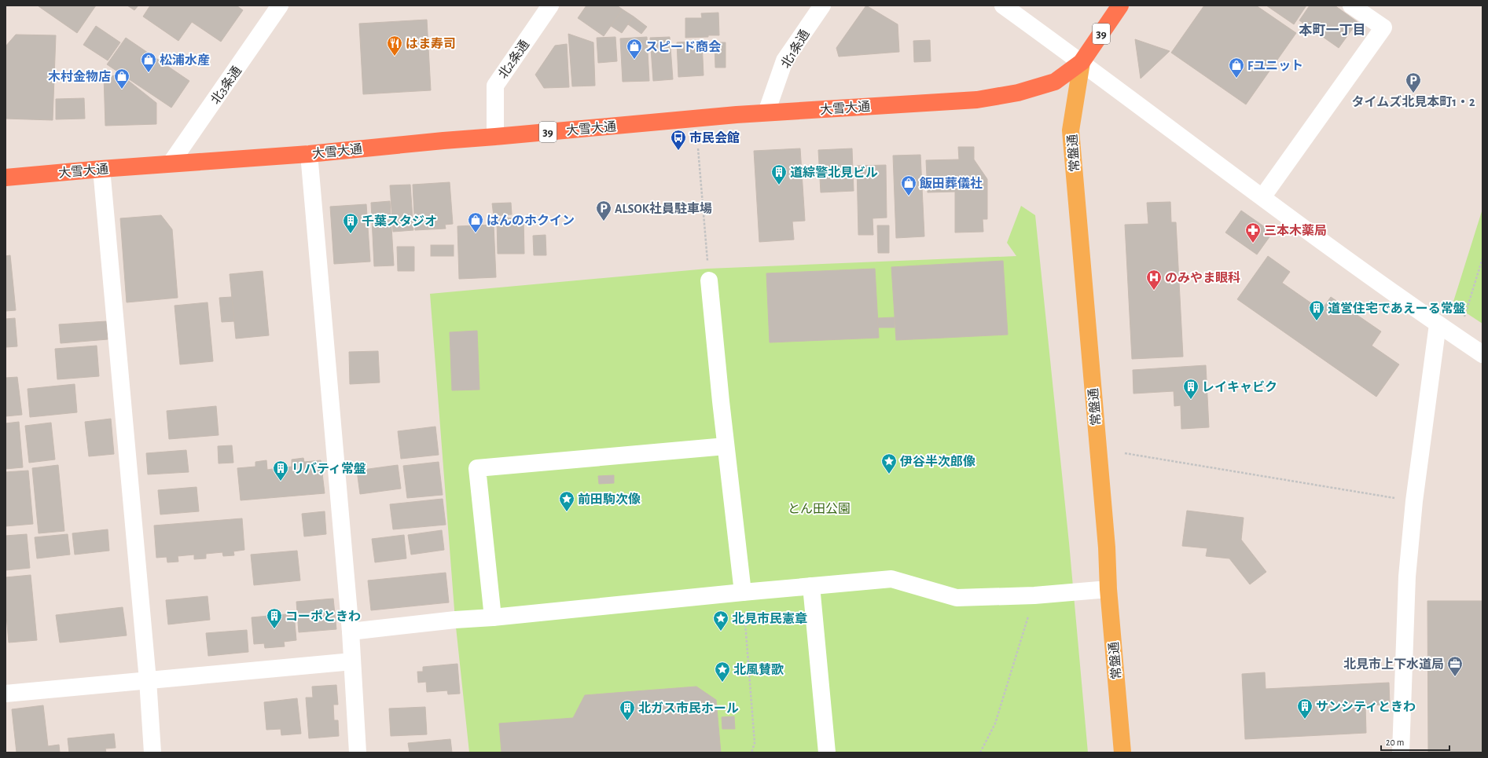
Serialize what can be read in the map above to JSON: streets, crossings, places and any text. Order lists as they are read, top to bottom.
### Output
{
  "streets": {
    "highway": ["39", "大雪大通"],
    "main road": ["常盤通"],
    "street": ["北1条通", "北2条通", "北3条通"]
  },
  "crossings": [
    ["北1条通", "大雪大通"],
    ["北2条通", "大雪大通"],
    ["北3条通", "大雪大通"],
    ["大雪大通", "常盤通"]
  ],
  "districts": ["本町一丁目"],
  "parks": ["とん田公園"],
  "places": {
    "restaurant": ["はま寿司"],
    "shop": [
      "スピード商会",
      "松浦水産",
      "Fユニット",
      "木村金物店",
      "飯田葬儀社",
      "はんのホクイン"
    ],
    "parking": ["タイムズ北見本町1・2", "ALSOK社員駐車場"],
    "bus stop": ["市民会館"],
    "building": [
      "道綜警北見ビル",
      "千葉スタジオ",
      "道営住宅であえーる常盤",
      "レイキャビク",
      "リバティ常盤",
      "コーポときわ",
      "サンシティときわ",
      "北ガス市民ホール"
    ],
    "pharmacy": ["三本木薬局"],
    "hospital": ["のみやま眼科"],
    "place": [
      "伊谷半次郎像",
      "前田駒次像",
      "北見市民憲章",
      "北風賛歌"
    ],
    "office": ["北見市上下水道局"]
  },
  "scale_bar": "20 m"
}
